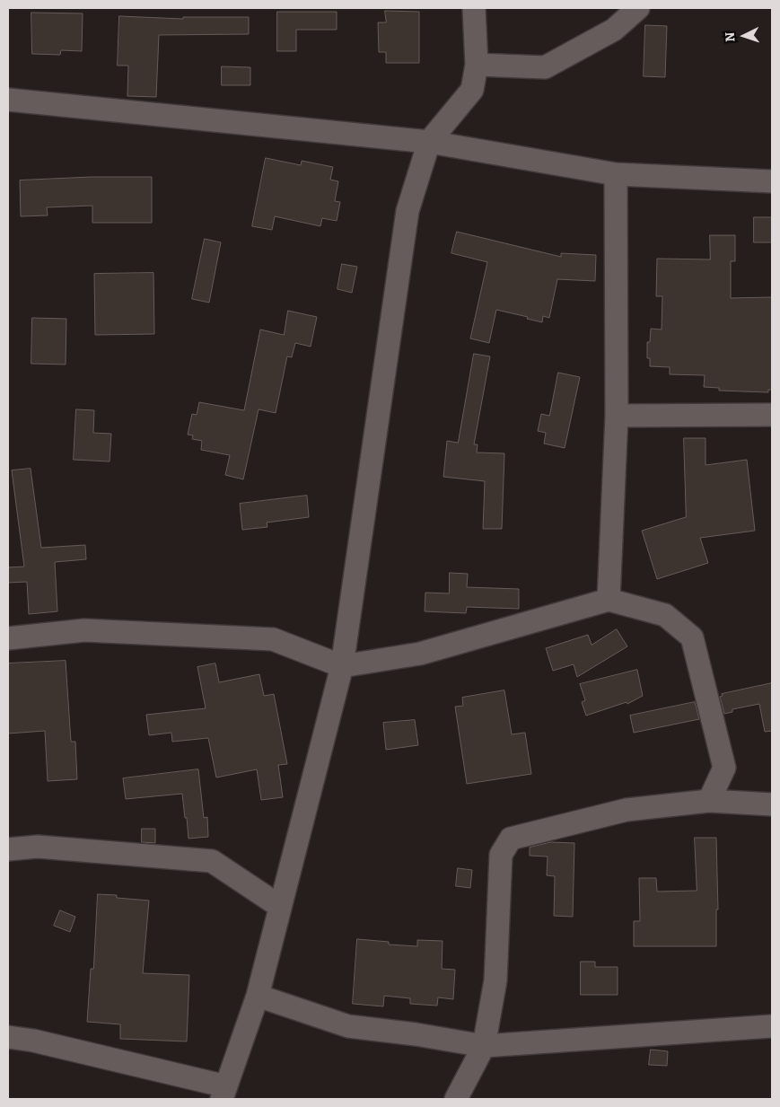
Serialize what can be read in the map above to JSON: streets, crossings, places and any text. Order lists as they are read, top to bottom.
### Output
{
  "north": "left"
}
